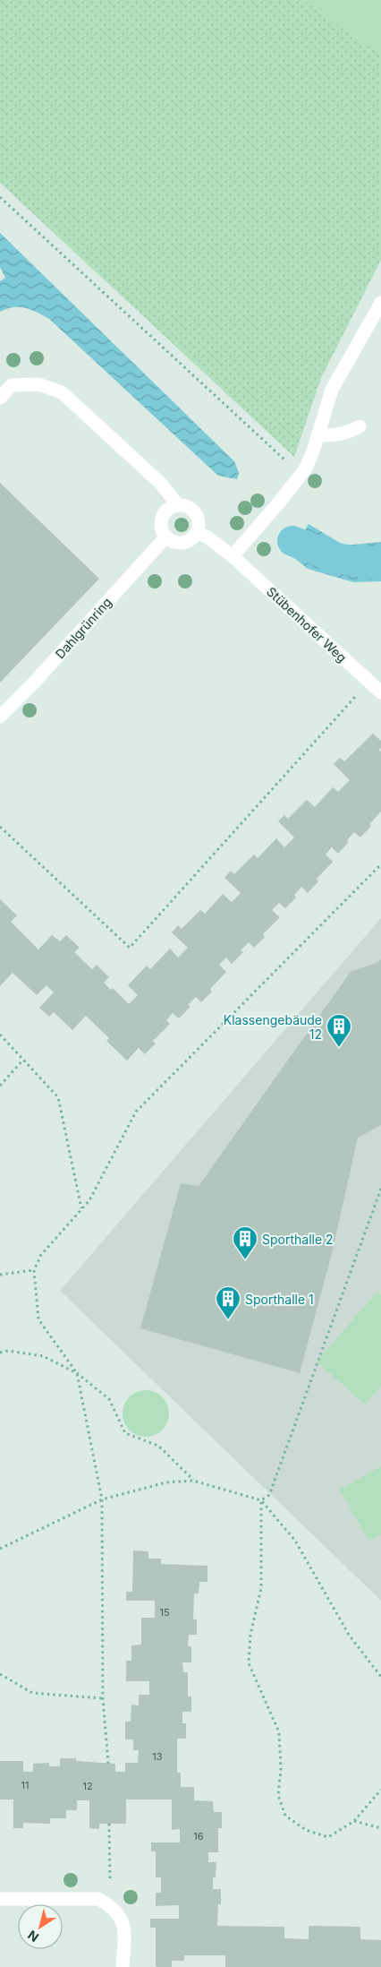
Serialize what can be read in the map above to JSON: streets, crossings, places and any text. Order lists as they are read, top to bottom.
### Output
{
  "streets": {
    "street": ["Stübenhofer Weg", "Dahlgrünring"]
  },
  "crossings": [
    ["Stübenhofer Weg", "Dahlgrünring"]
  ],
  "places": {
    "building": ["Klassengebäude 12", "Sporthalle 2", "Sporthalle 1"]
  },
  "house_numbers": [
    "15",
    "13",
    "11",
    "12",
    "16"
  ],
  "north": "bottom left"
}
